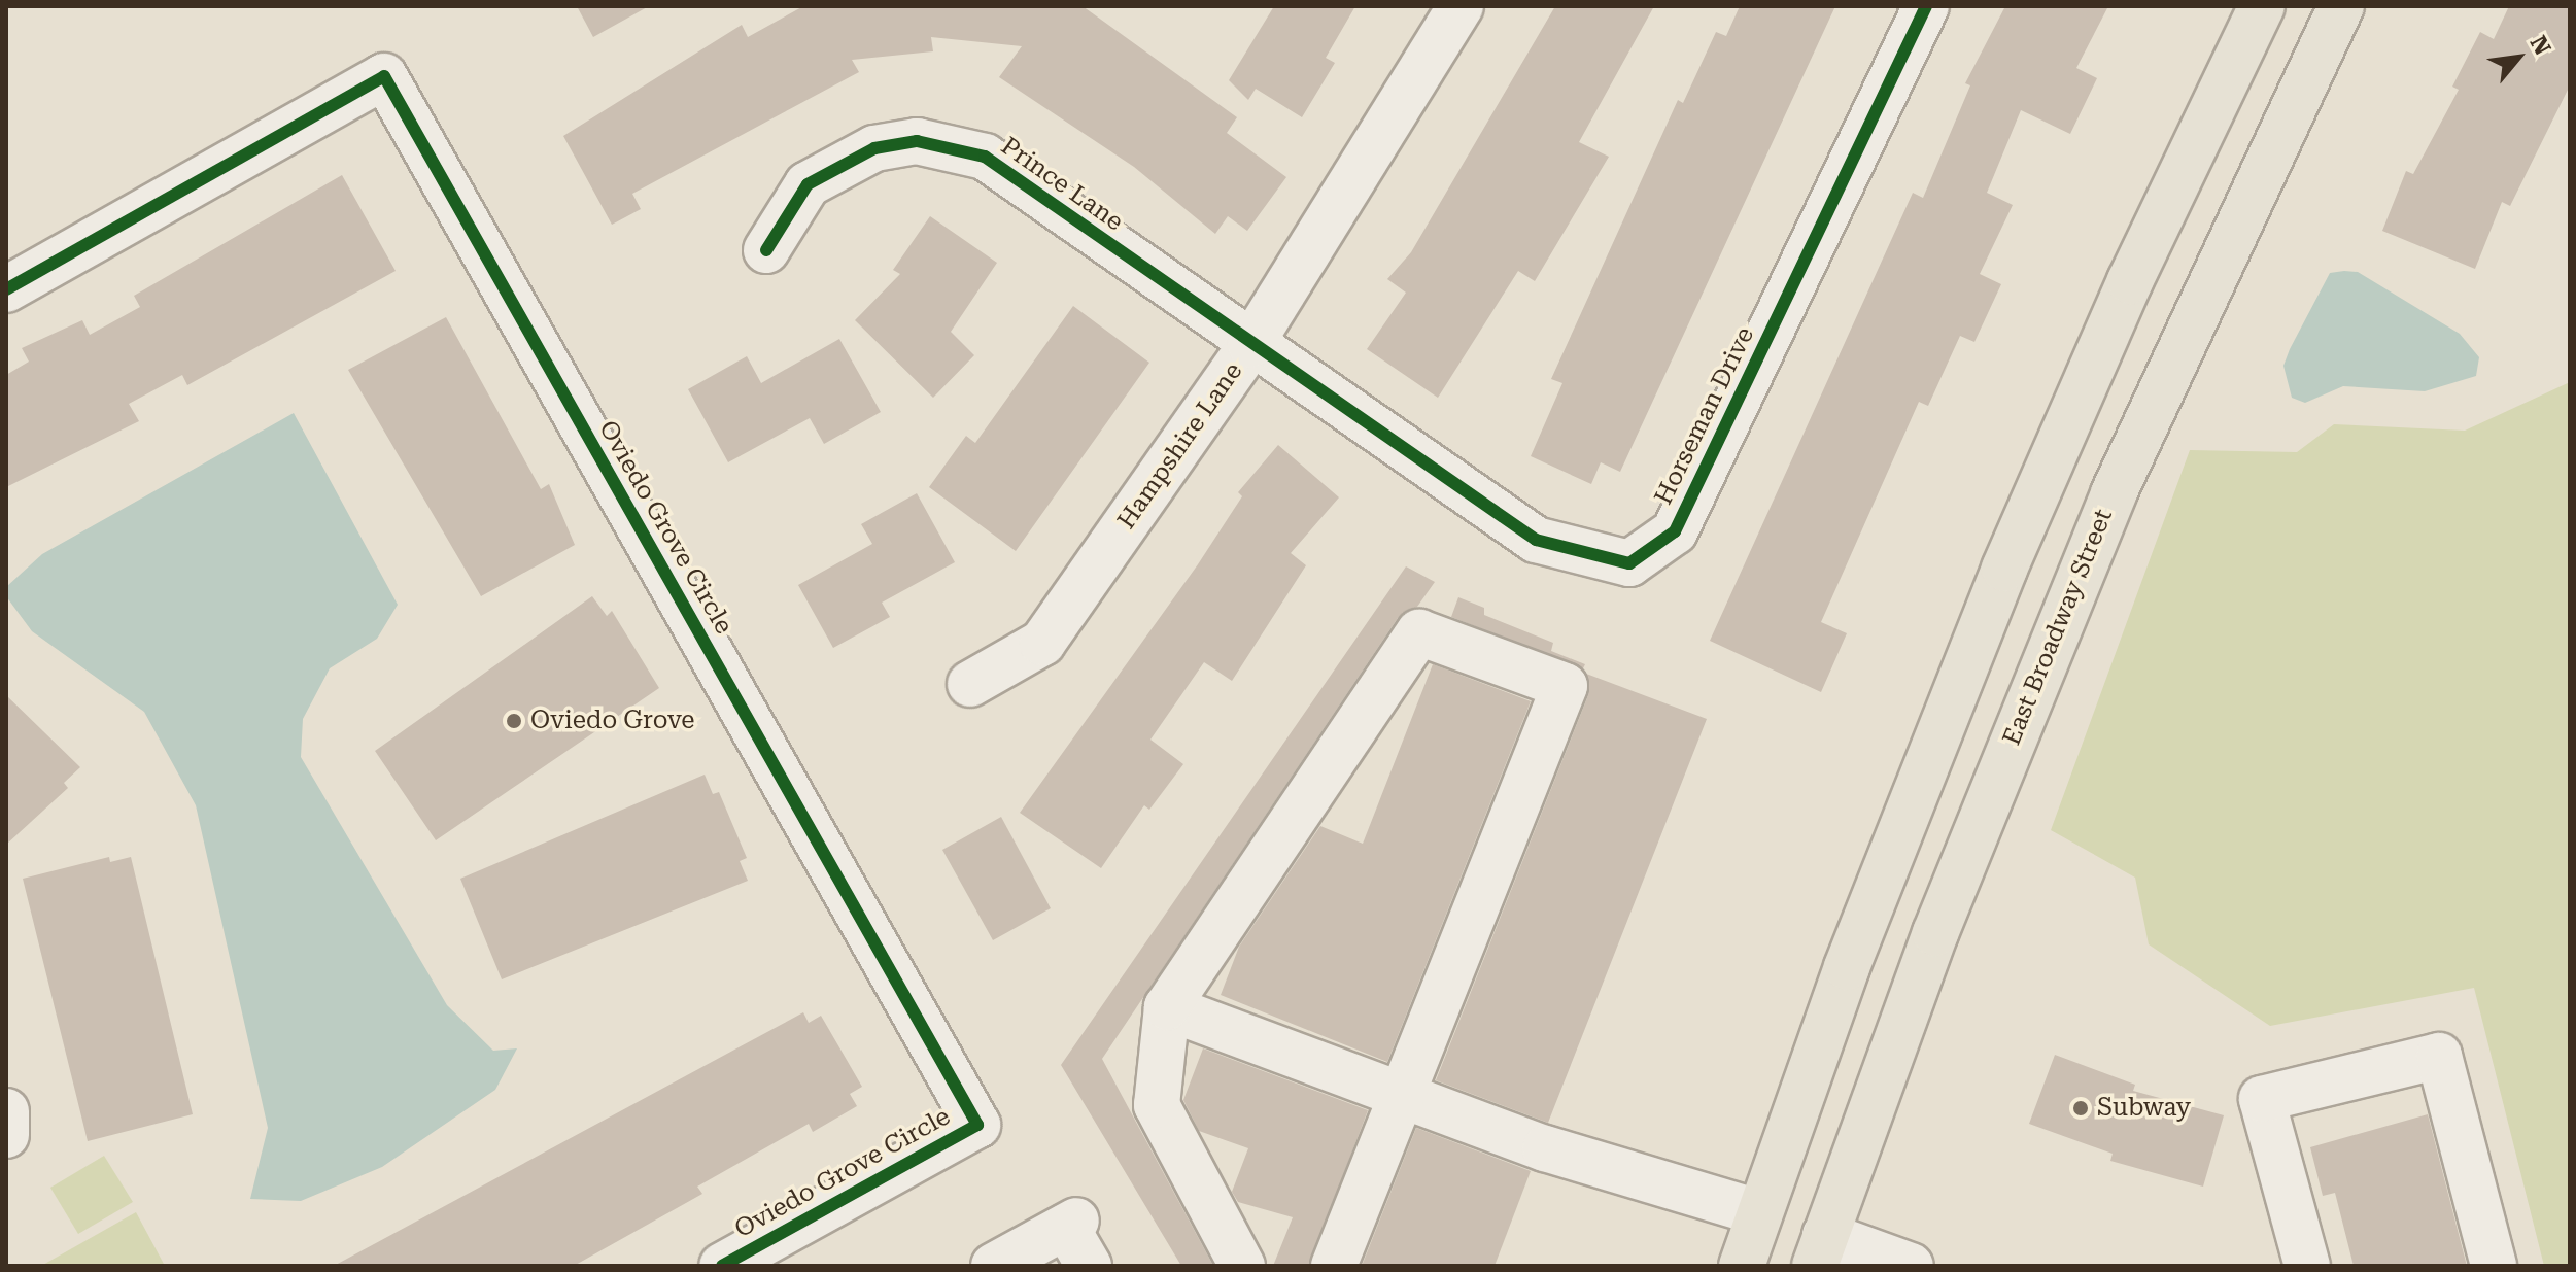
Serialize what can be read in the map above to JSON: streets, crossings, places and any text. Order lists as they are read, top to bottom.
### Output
{
  "streets": {
    "main road": ["East Broadway Street"],
    "street": [
      "Prince Lane",
      "Horseman Drive",
      "Hampshire Lane",
      "Oviedo Grove Circle"
    ]
  },
  "crossings": [
    ["Prince Lane", "Horseman Drive"],
    ["Prince Lane", "Hampshire Lane"],
    ["Horseman Drive", "Hampshire Lane"]
  ],
  "places": ["Oviedo Grove", "Subway"],
  "north": "top right"
}
